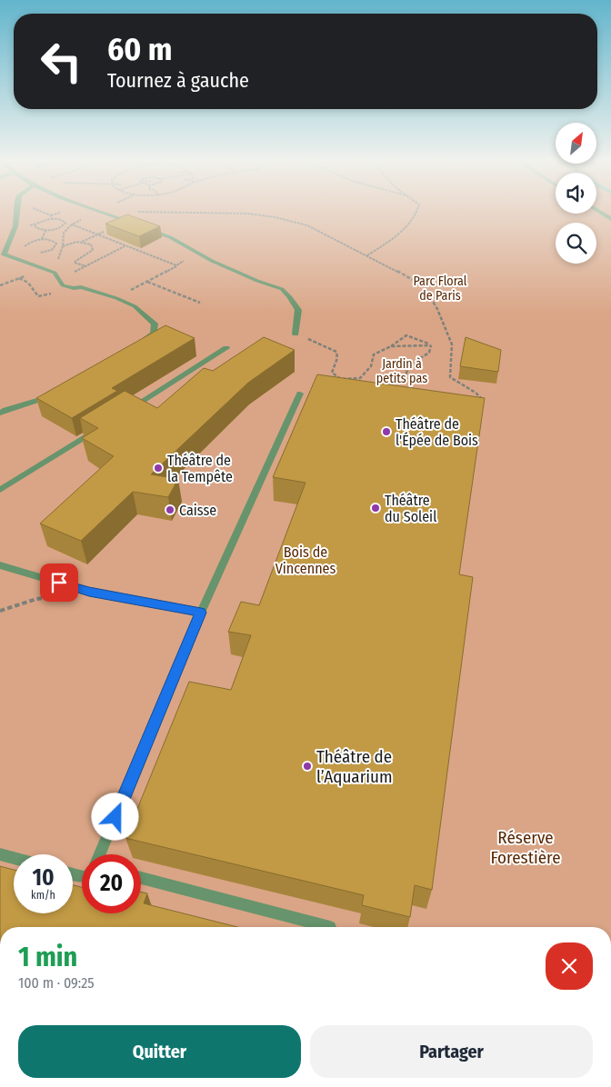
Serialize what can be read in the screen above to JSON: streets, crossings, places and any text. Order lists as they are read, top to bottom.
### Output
{
  "parks": [
    "Parc Floral de Paris",
    "Jardin à petits pas",
    "Bois de Vincennes",
    "Réserve Forestière"
  ],
  "places": [
    "Théâtre de l'Épée de Bois",
    "Théâtre de la Tempête",
    "Théâtre du Soleil",
    "Caisse",
    "Théâtre de l’Aquarium"
  ],
  "north": "top right",
  "page": {
    "turn": ["60 m", "Tournez à gauche"],
    "speed": "10 km/h",
    "limit": "20",
    "heading": ["1 min", "100 m · 09:25"],
    "buttons": ["Quitter", "Partager"]
  }
}
